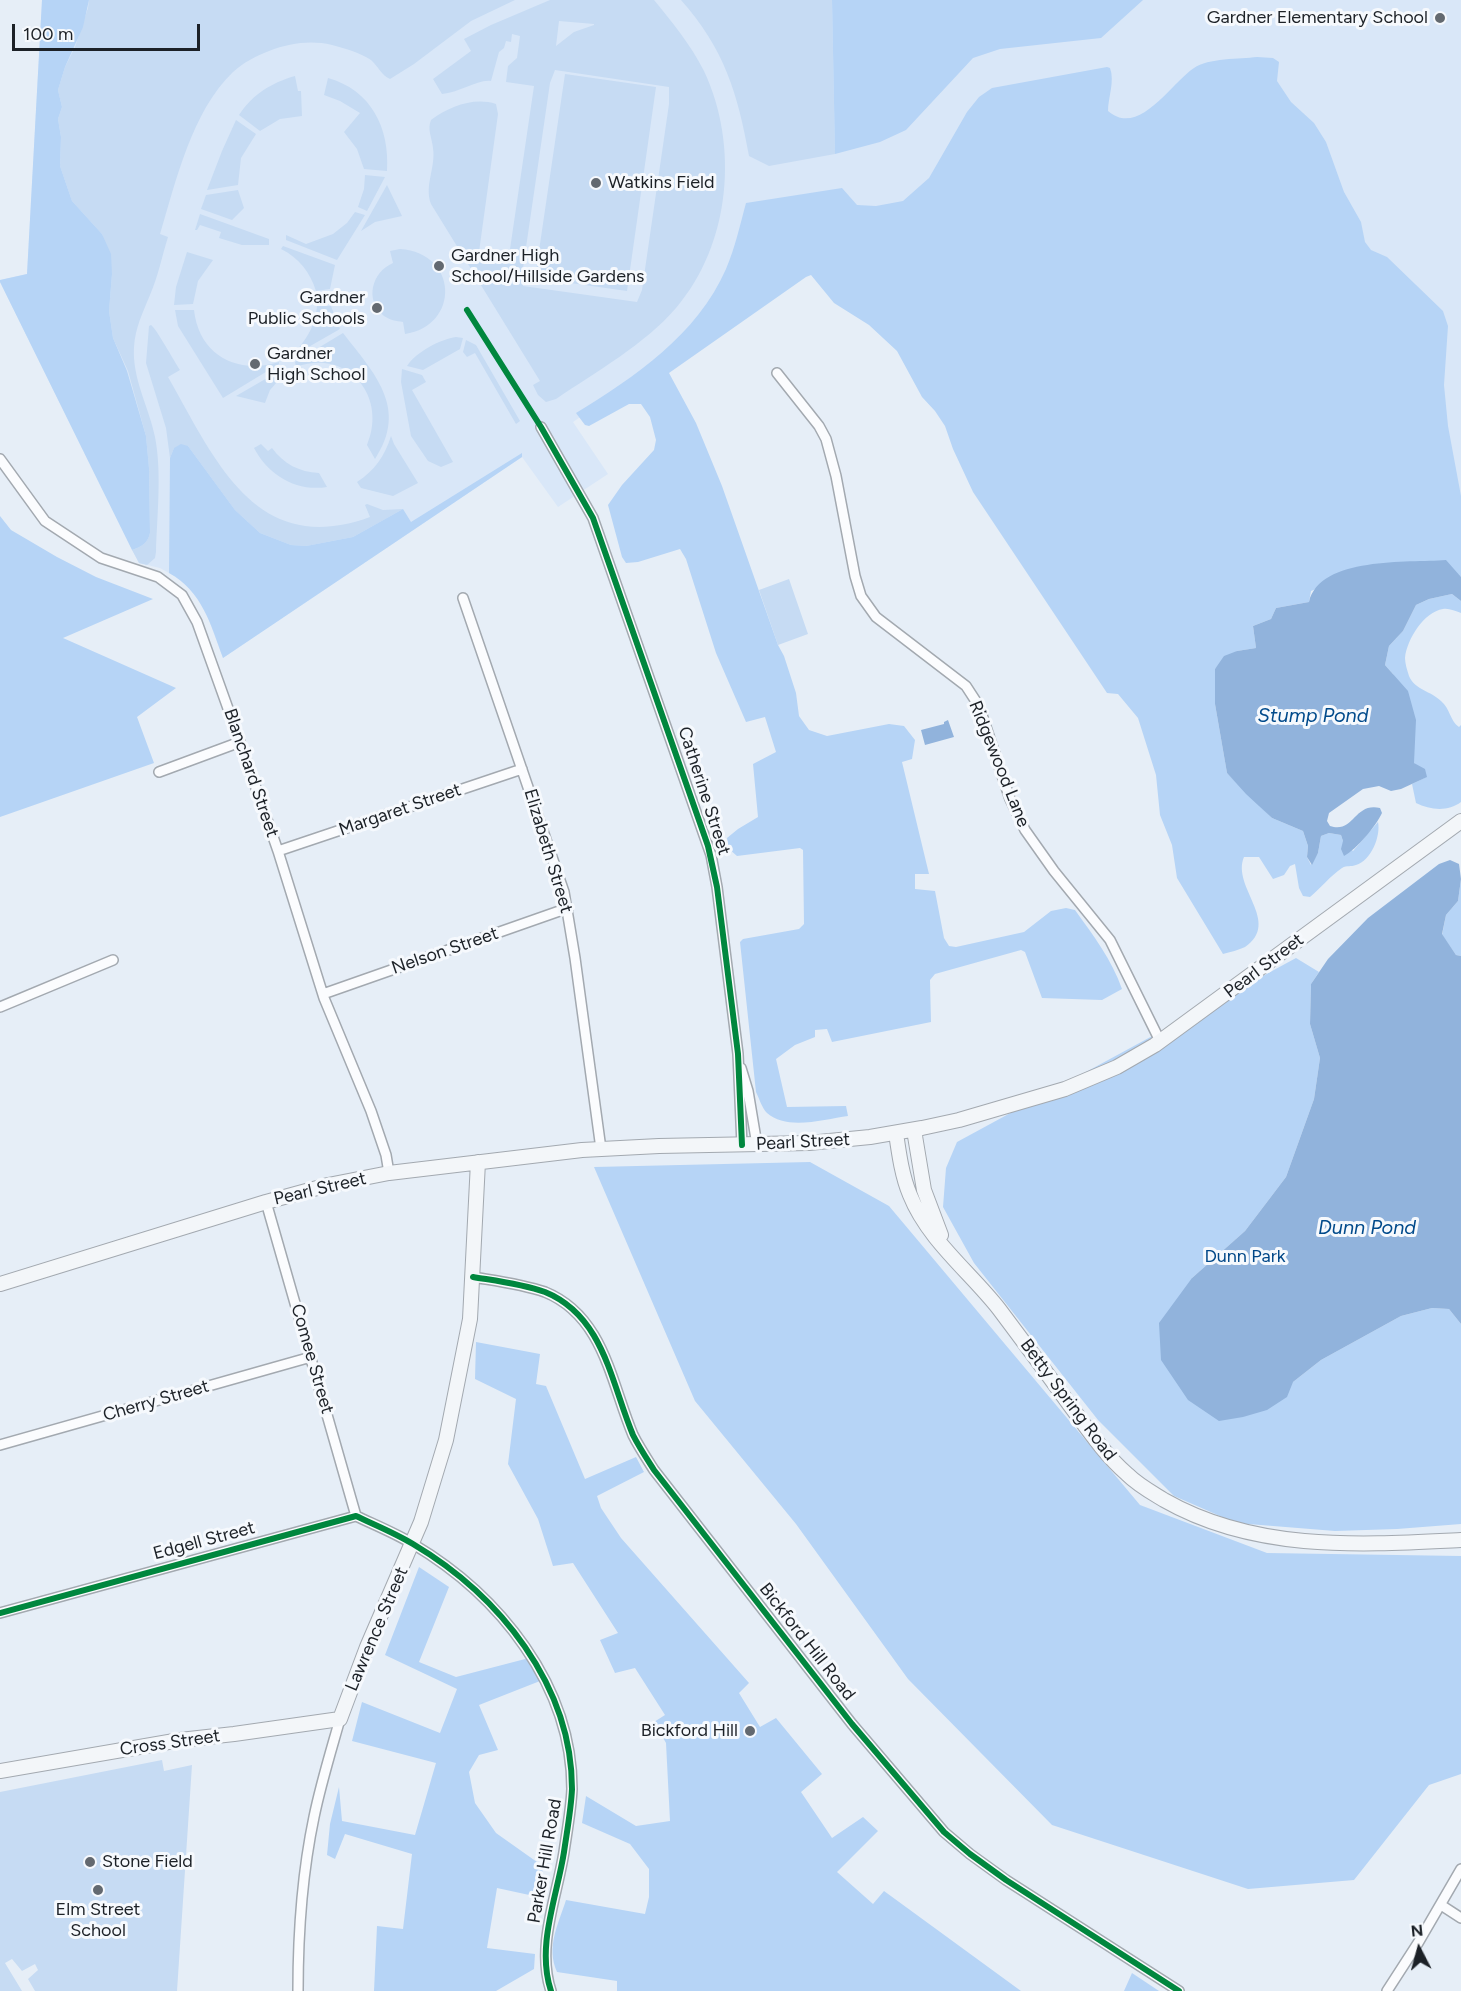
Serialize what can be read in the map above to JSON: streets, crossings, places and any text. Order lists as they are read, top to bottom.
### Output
{
  "streets": {
    "street": [
      "Ridgewood Lane",
      "Blanchard Street",
      "Catherine Street",
      "Margaret Street",
      "Elizabeth Street",
      "Nelson Street",
      "Pearl Street",
      "Comee Street",
      "Betty Spring Road",
      "Cherry Street",
      "Edgell Street",
      "Lawrence Street",
      "Bickford Hill Road",
      "Cross Street",
      "Parker Hill Road"
    ]
  },
  "crossings": [
    ["Ridgewood Lane", "Pearl Street"],
    ["Blanchard Street", "Margaret Street"],
    ["Blanchard Street", "Nelson Street"],
    ["Blanchard Street", "Pearl Street"],
    ["Catherine Street", "Pearl Street"],
    ["Margaret Street", "Elizabeth Street"],
    ["Elizabeth Street", "Nelson Street"],
    ["Elizabeth Street", "Pearl Street"],
    ["Pearl Street", "Comee Street"],
    ["Pearl Street", "Betty Spring Road"],
    ["Pearl Street", "Lawrence Street"],
    ["Comee Street", "Cherry Street"],
    ["Comee Street", "Edgell Street"],
    ["Lawrence Street", "Bickford Hill Road"],
    ["Lawrence Street", "Cross Street"],
    ["Lawrence Street", "Parker Hill Road"]
  ],
  "water": ["Stump Pond", "Dunn Pond"],
  "parks": ["Dunn Park"],
  "places": [
    "Gardner Elementary School",
    "Watkins Field",
    "Gardner High School/Hillside Gardens",
    "Gardner Public Schools",
    "Gardner High School",
    "Bickford Hill",
    "Stone Field",
    "Elm Street School"
  ],
  "scale_bar": "100 m",
  "north": "top"
}
